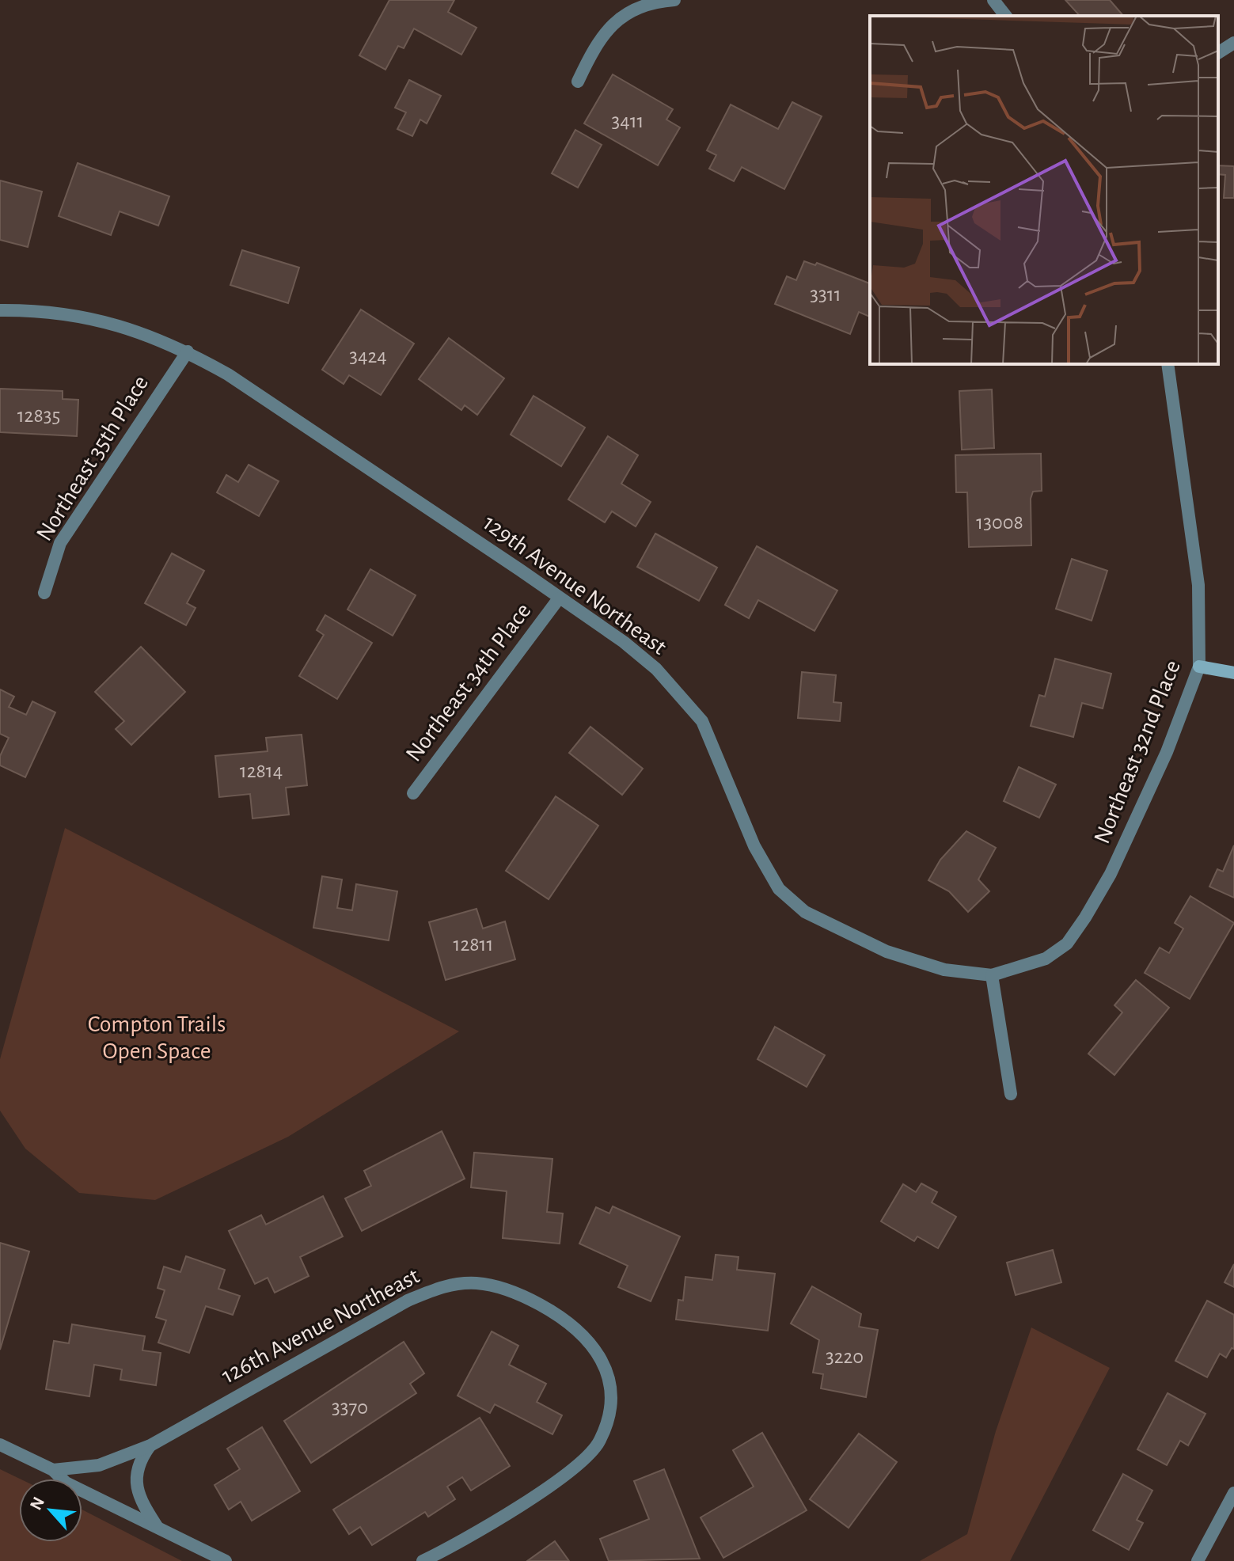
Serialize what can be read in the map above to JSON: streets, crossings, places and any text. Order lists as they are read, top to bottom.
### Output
{
  "streets": {
    "street": [
      "Northeast 35th Place",
      "129th Avenue Northeast",
      "Northeast 34th Place",
      "Northeast 32nd Place",
      "126th Avenue Northeast"
    ]
  },
  "crossings": [
    ["Northeast 35th Place", "129th Avenue Northeast"],
    ["129th Avenue Northeast", "Northeast 34th Place"],
    ["129th Avenue Northeast", "Northeast 32nd Place"]
  ],
  "parks": ["Compton Trails Open Space"],
  "house_numbers": [
    "3411",
    "3311",
    "3424",
    "12835",
    "13008",
    "12814",
    "12811",
    "3220",
    "3370"
  ],
  "north": "top left"
}
